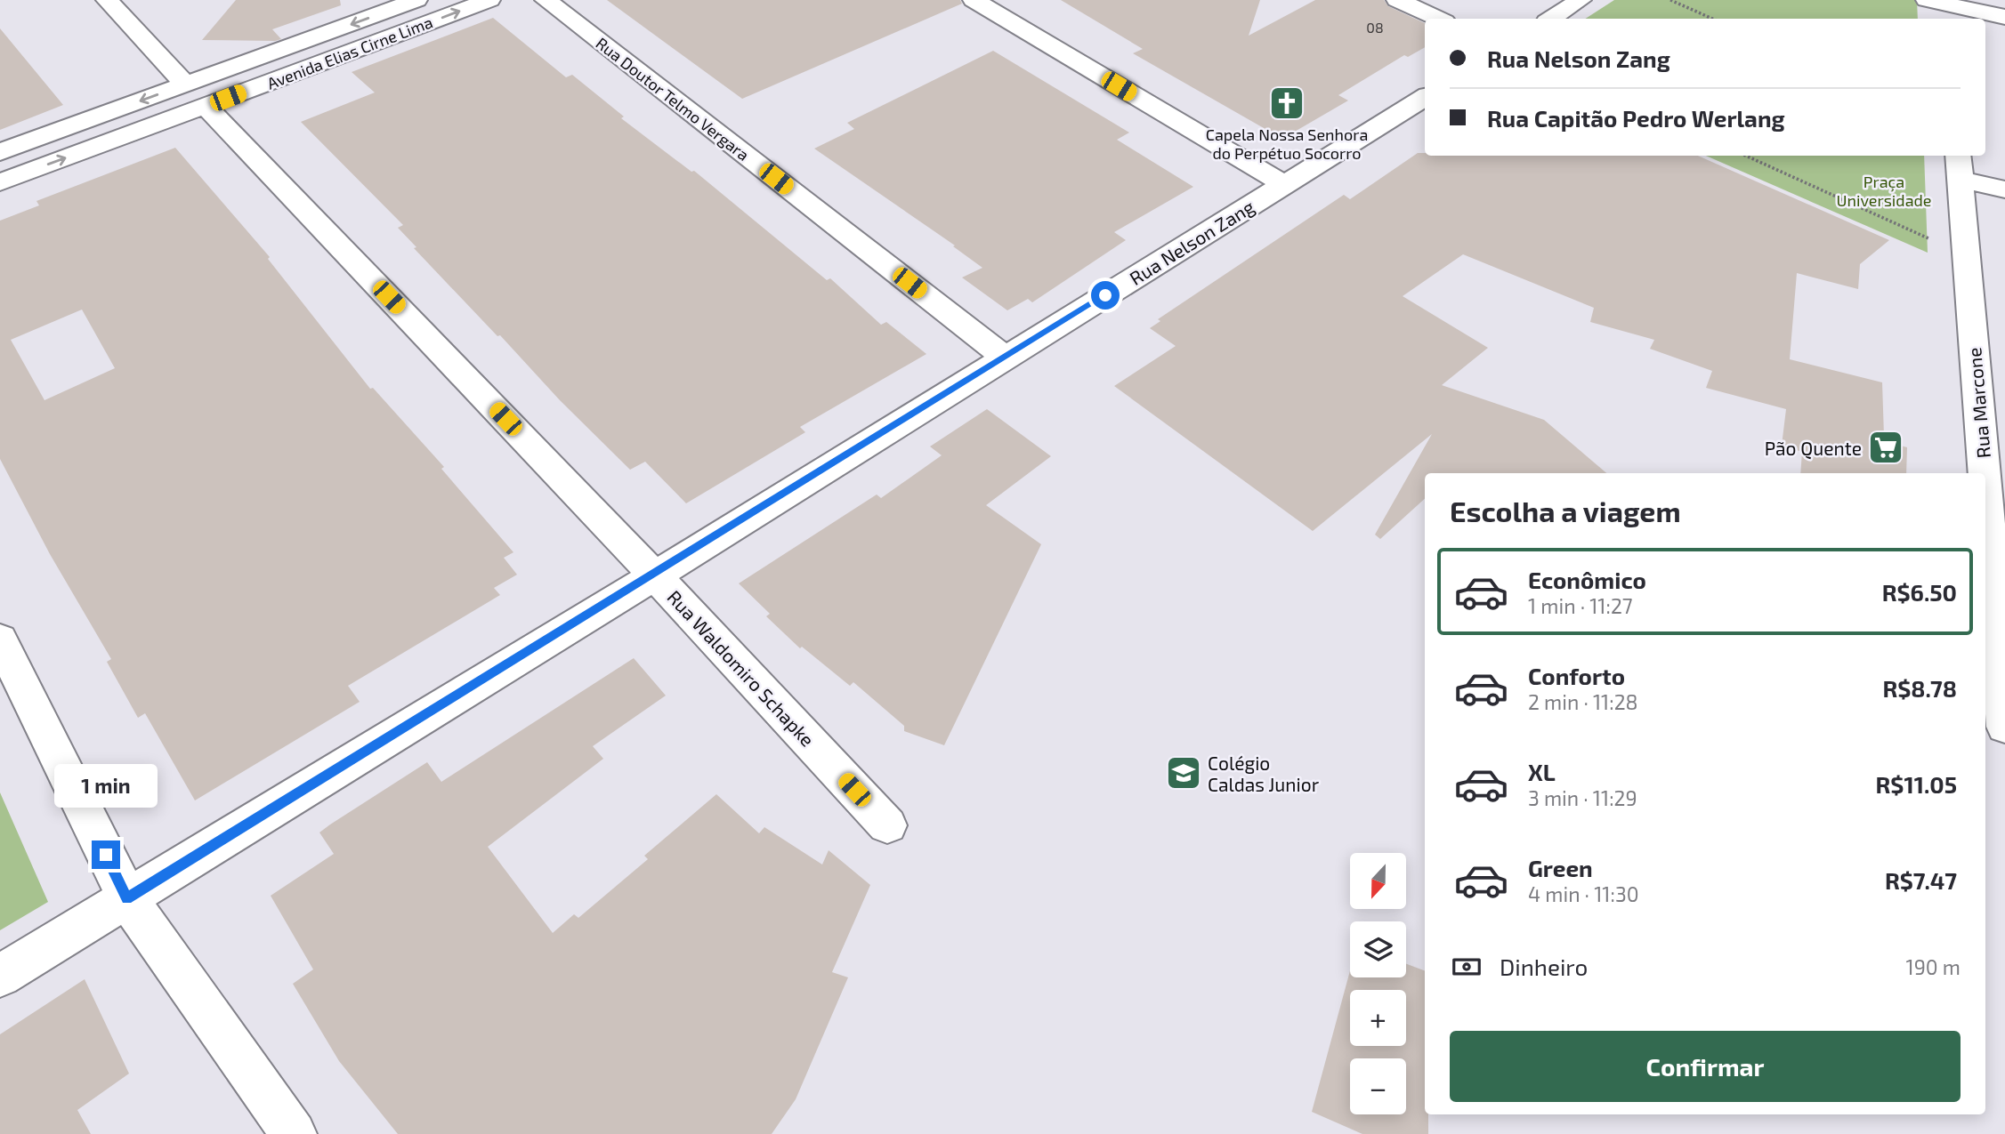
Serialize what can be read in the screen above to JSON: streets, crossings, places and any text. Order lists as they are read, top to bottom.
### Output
{
  "streets": {
    "street": [
      "Avenida Elias Cirne Lima",
      "Rua Doutor Telmo Vergara",
      "Rua Nelson Zang",
      "Rua Marcone",
      "Rua Waldomiro Schapke"
    ]
  },
  "crossings": [
    ["Avenida Elias Cirne Lima", "Rua Waldomiro Schapke"],
    ["Rua Doutor Telmo Vergara", "Rua Nelson Zang"],
    ["Rua Nelson Zang", "Rua Waldomiro Schapke"]
  ],
  "parks": ["Praça Universidade"],
  "places": {
    "church": ["Capela Nossa Senhora do Perpétuo Socorro"],
    "supermarket": ["Pão Quente"],
    "school or university": ["Colégio Caldas Junior"]
  },
  "house_numbers": ["08"],
  "north": "bottom",
  "page": {
    "banner": ["Rua Nelson Zang", "Rua Capitão Pedro Werlang"],
    "heading": "Escolha a viagem",
    "list": [
      {
        "name": "Econômico",
        "note": "1 min · 11:27",
        "value": "R$6.50"
      },
      {
        "name": "Conforto",
        "note": "2 min · 11:28",
        "value": "R$8.78"
      },
      {
        "name": "XL",
        "note": "3 min · 11:29",
        "value": "R$11.05"
      },
      {
        "name": "Green",
        "note": "4 min · 11:30",
        "value": "R$7.47"
      }
    ],
    "bubble": "1 min",
    "map_buttons": ["+", "−"],
    "pay": ["Dinheiro", "190 m"],
    "buttons": "Confirmar"
  }
}
